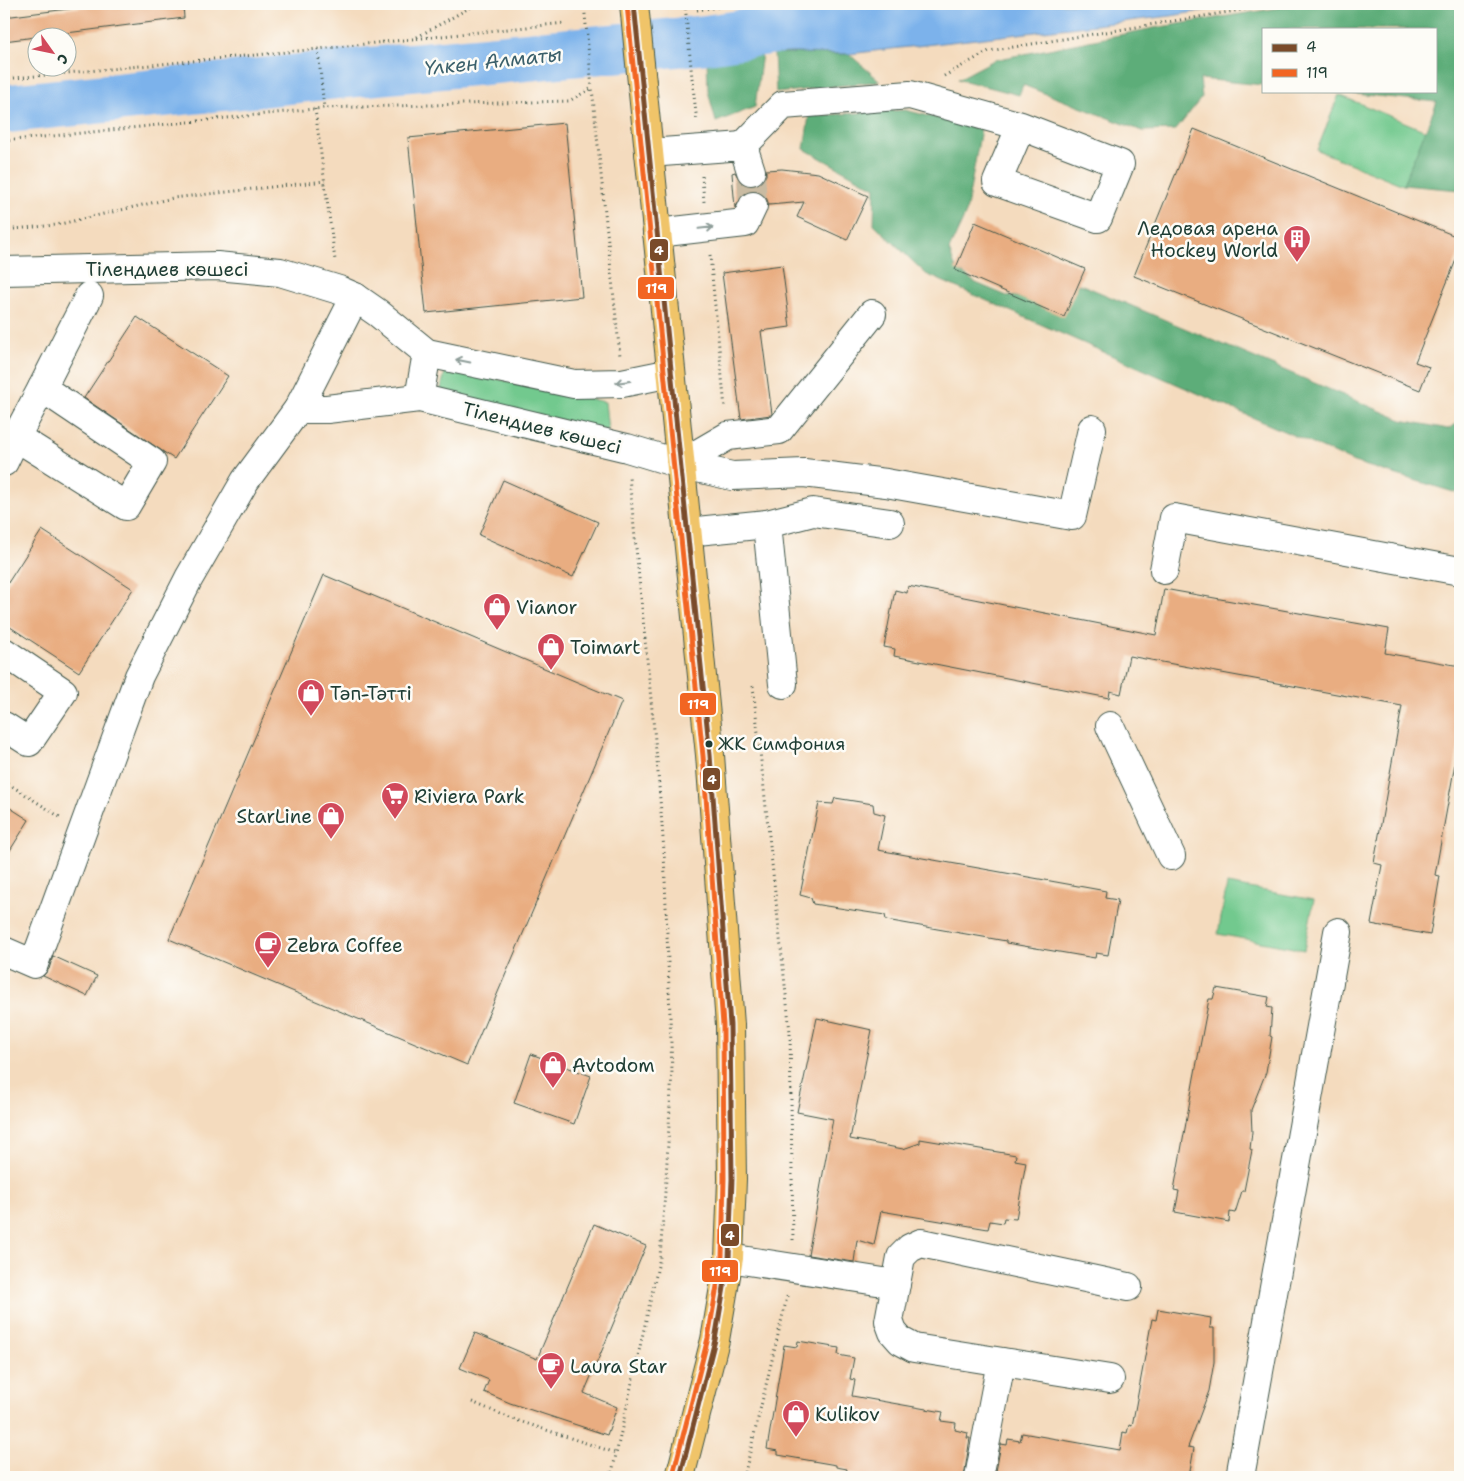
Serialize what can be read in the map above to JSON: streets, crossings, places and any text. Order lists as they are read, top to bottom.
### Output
{
  "streets": {
    "street": ["Тілендиев көшесі"]
  },
  "water": ["Үлкен Алматы"],
  "places": {
    "building": ["Ледовая арена Hockey World"],
    "shop": [
      "Vianor",
      "Toimart",
      "Тәп-Тәтті",
      "StarLine",
      "Avtodom",
      "Kulikov"
    ],
    "other": ["ЖК Симфония"],
    "supermarket": ["Riviera Park"],
    "cafe": ["Zebra Coffee", "Laura Star"]
  },
  "lines": ["transit line 4", "transit line 119"],
  "legend": ["4", "119"],
  "north": "bottom right"
}
